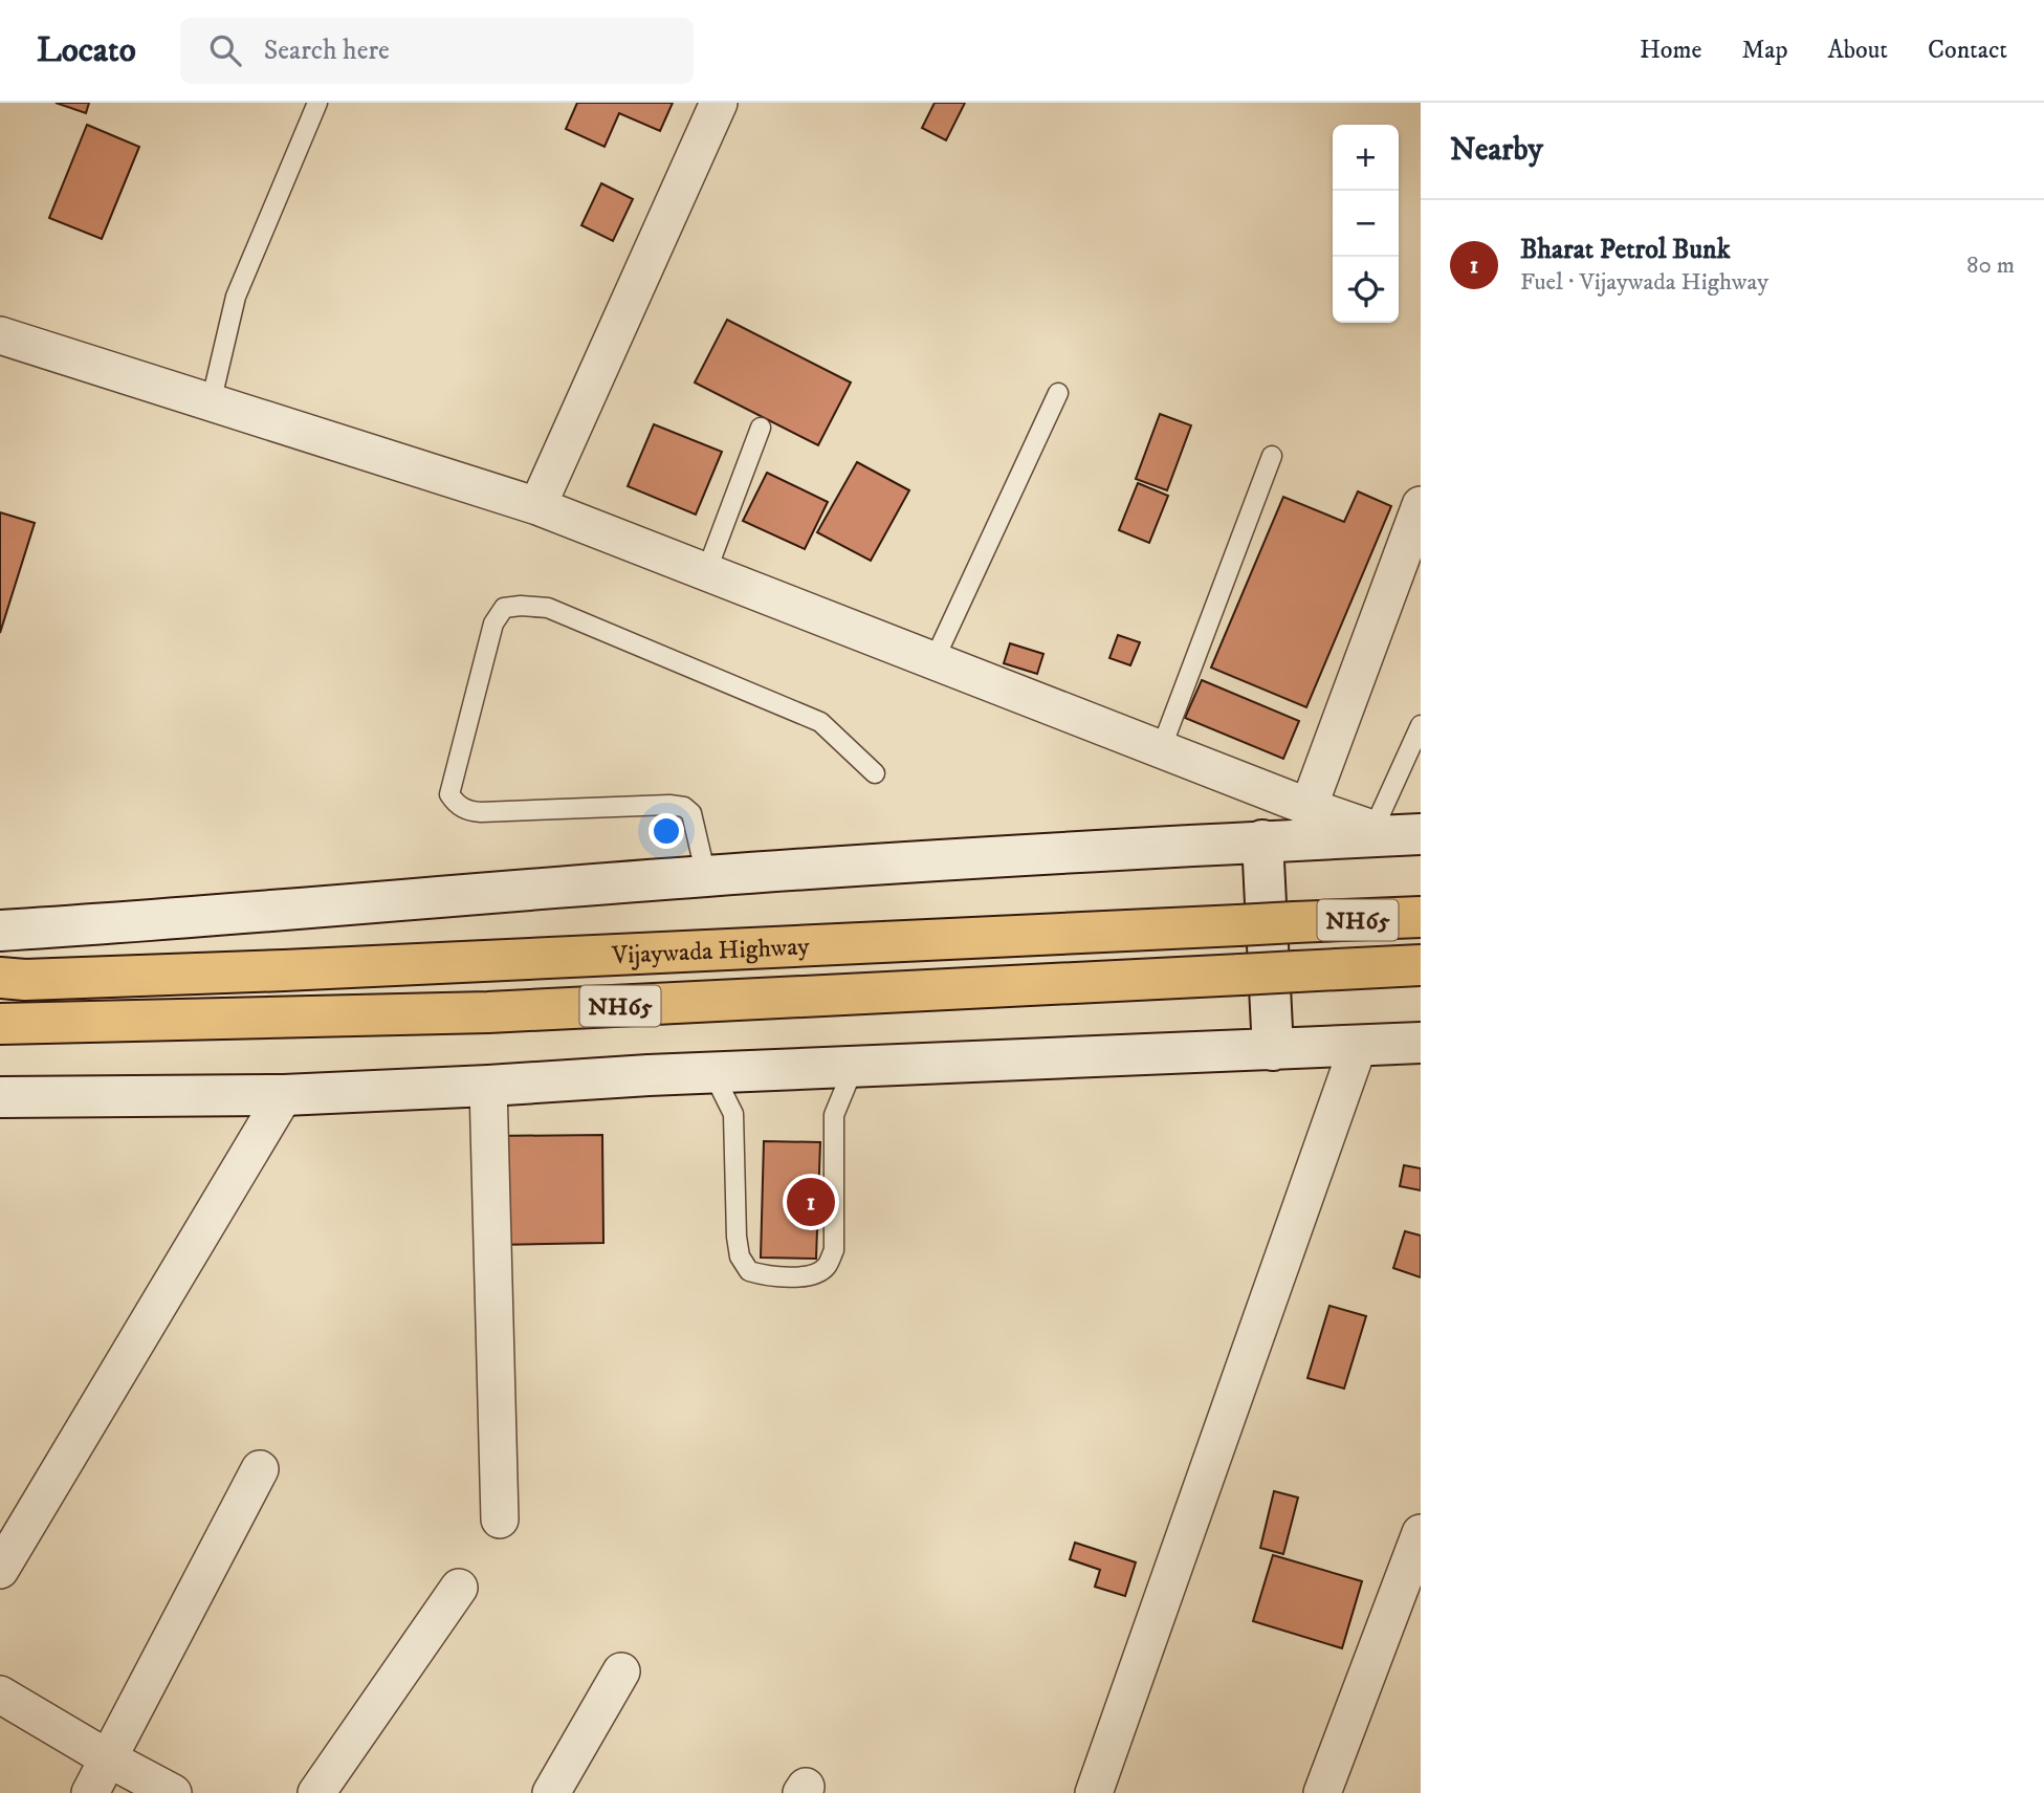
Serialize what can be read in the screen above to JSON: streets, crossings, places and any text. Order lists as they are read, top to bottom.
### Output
{
  "streets": {
    "highway": ["NH65", "Vijaywada Highway"]
  },
  "page": {
    "header": "Locato",
    "search": "Search here",
    "nav": [
      "Home",
      "Map",
      "About",
      "Contact"
    ],
    "heading": "Nearby",
    "map_buttons": ["+", "−"],
    "list": [
      {
        "mark": "1",
        "name": "Bharat Petrol Bunk",
        "note": "Fuel · Vijaywada Highway",
        "value": "80 m"
      }
    ],
    "pins": "1"
  }
}
